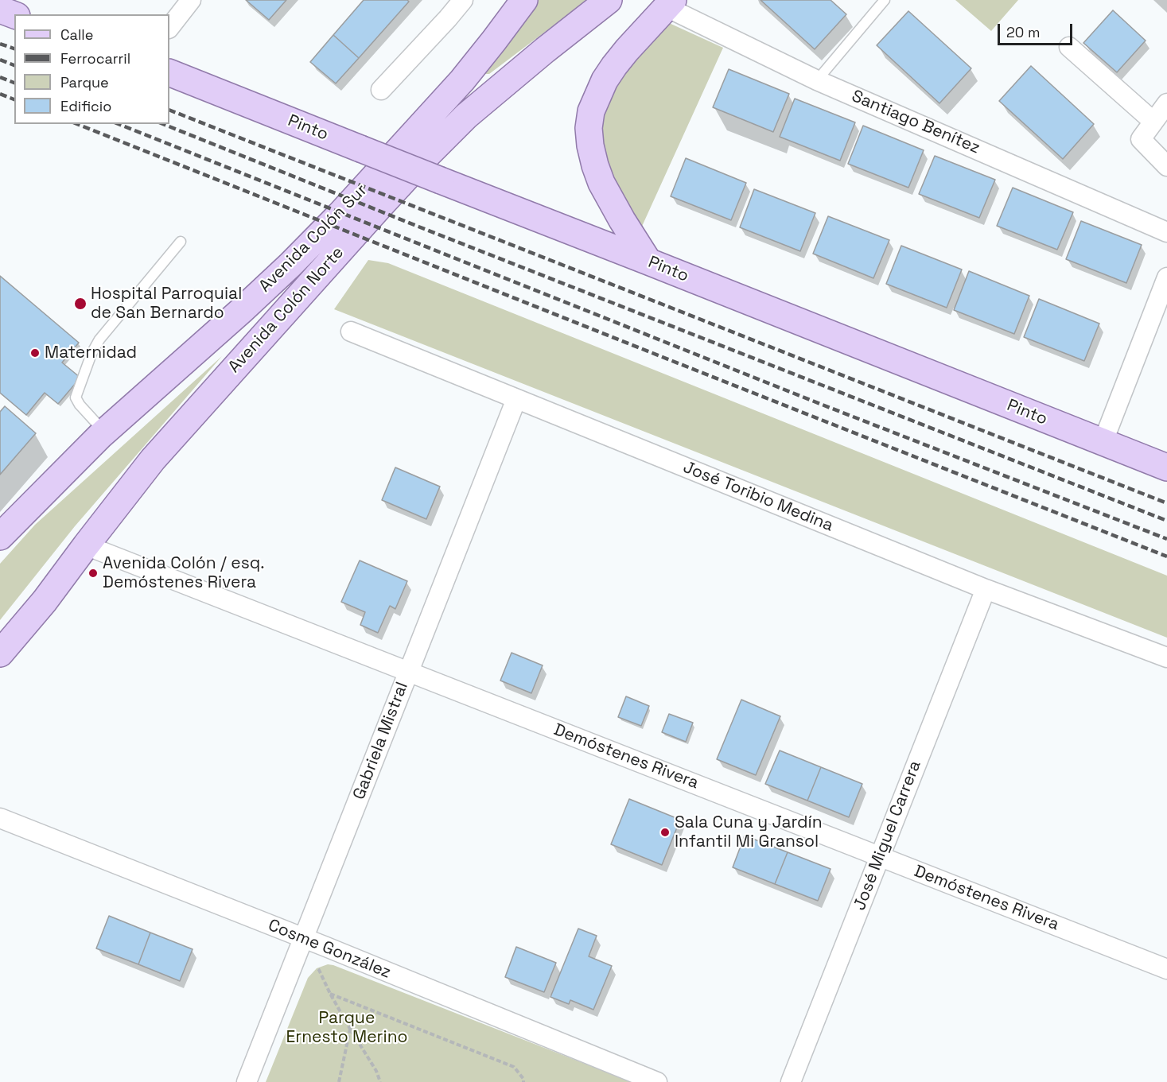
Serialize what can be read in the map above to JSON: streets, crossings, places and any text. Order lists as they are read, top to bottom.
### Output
{
  "streets": {
    "main road": ["Pinto", "Avenida Colón Sur", "Avenida Colón Norte"],
    "street": [
      "Santiago Benítez",
      "José Toribio Medina",
      "Gabriela Mistral",
      "Demóstenes Rivera",
      "José Miguel Carrera",
      "Cosme González"
    ]
  },
  "crossings": [
    ["Avenida Colón Norte", "Demóstenes Rivera"],
    ["José Toribio Medina", "Gabriela Mistral"],
    ["José Toribio Medina", "José Miguel Carrera"],
    ["Gabriela Mistral", "Demóstenes Rivera"],
    ["Gabriela Mistral", "Cosme González"],
    ["Demóstenes Rivera", "José Miguel Carrera"]
  ],
  "parks": ["Parque Ernesto Merino"],
  "places": [
    "Hospital Parroquial de San Bernardo",
    "Maternidad",
    "Avenida Colón / esq. Demóstenes Rivera",
    "Sala Cuna y Jardín Infantil Mi Gransol"
  ],
  "legend": [
    "Calle",
    "Ferrocarril",
    "Parque",
    "Edificio"
  ],
  "scale_bar": "20 m"
}
